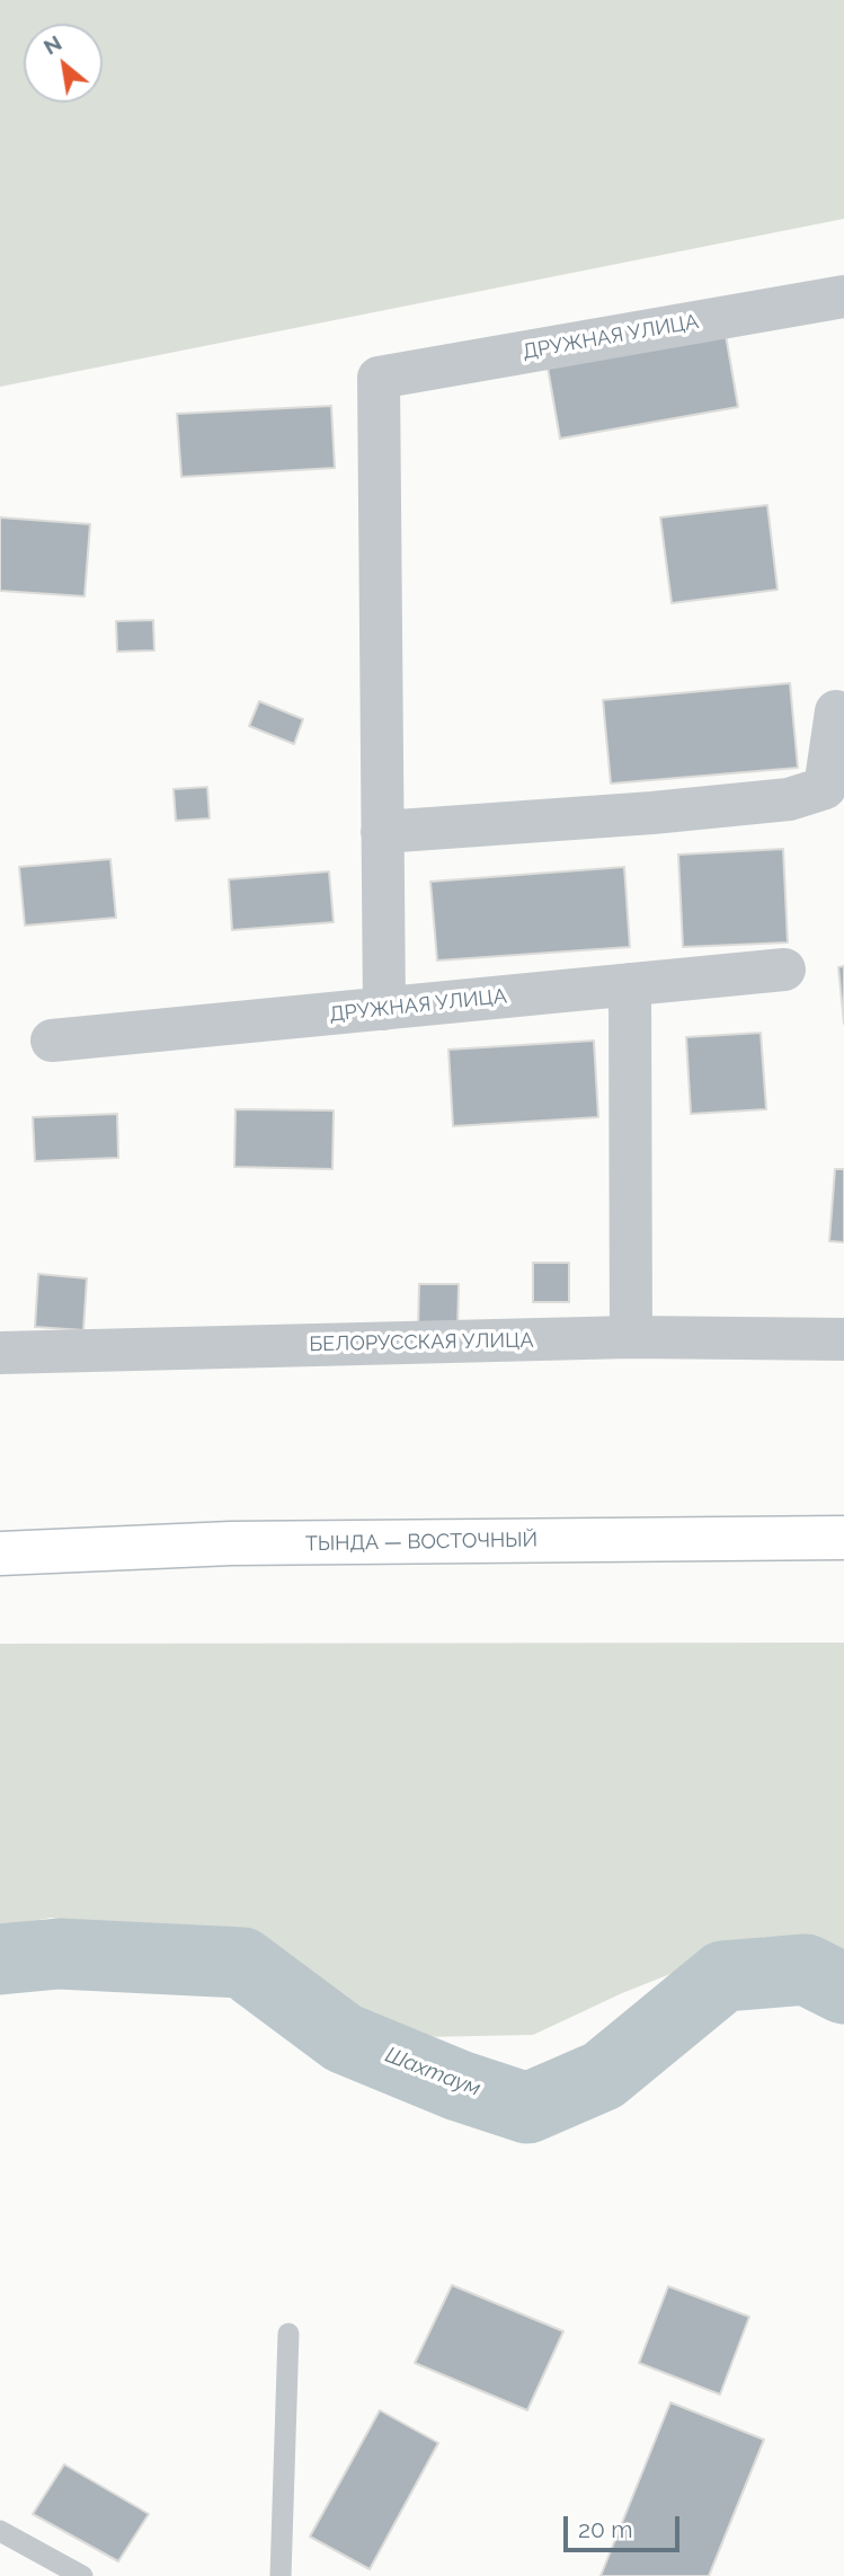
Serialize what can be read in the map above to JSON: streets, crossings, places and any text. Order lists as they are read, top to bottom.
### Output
{
  "streets": {
    "street": ["ДРУЖНАЯ УЛИЦА", "БЕЛОРУССКАЯ УЛИЦА", "ТЫНДА — ВОСТОЧНЫЙ"]
  },
  "water": ["Шахтаум"],
  "scale_bar": "20 m",
  "north": "top left"
}
